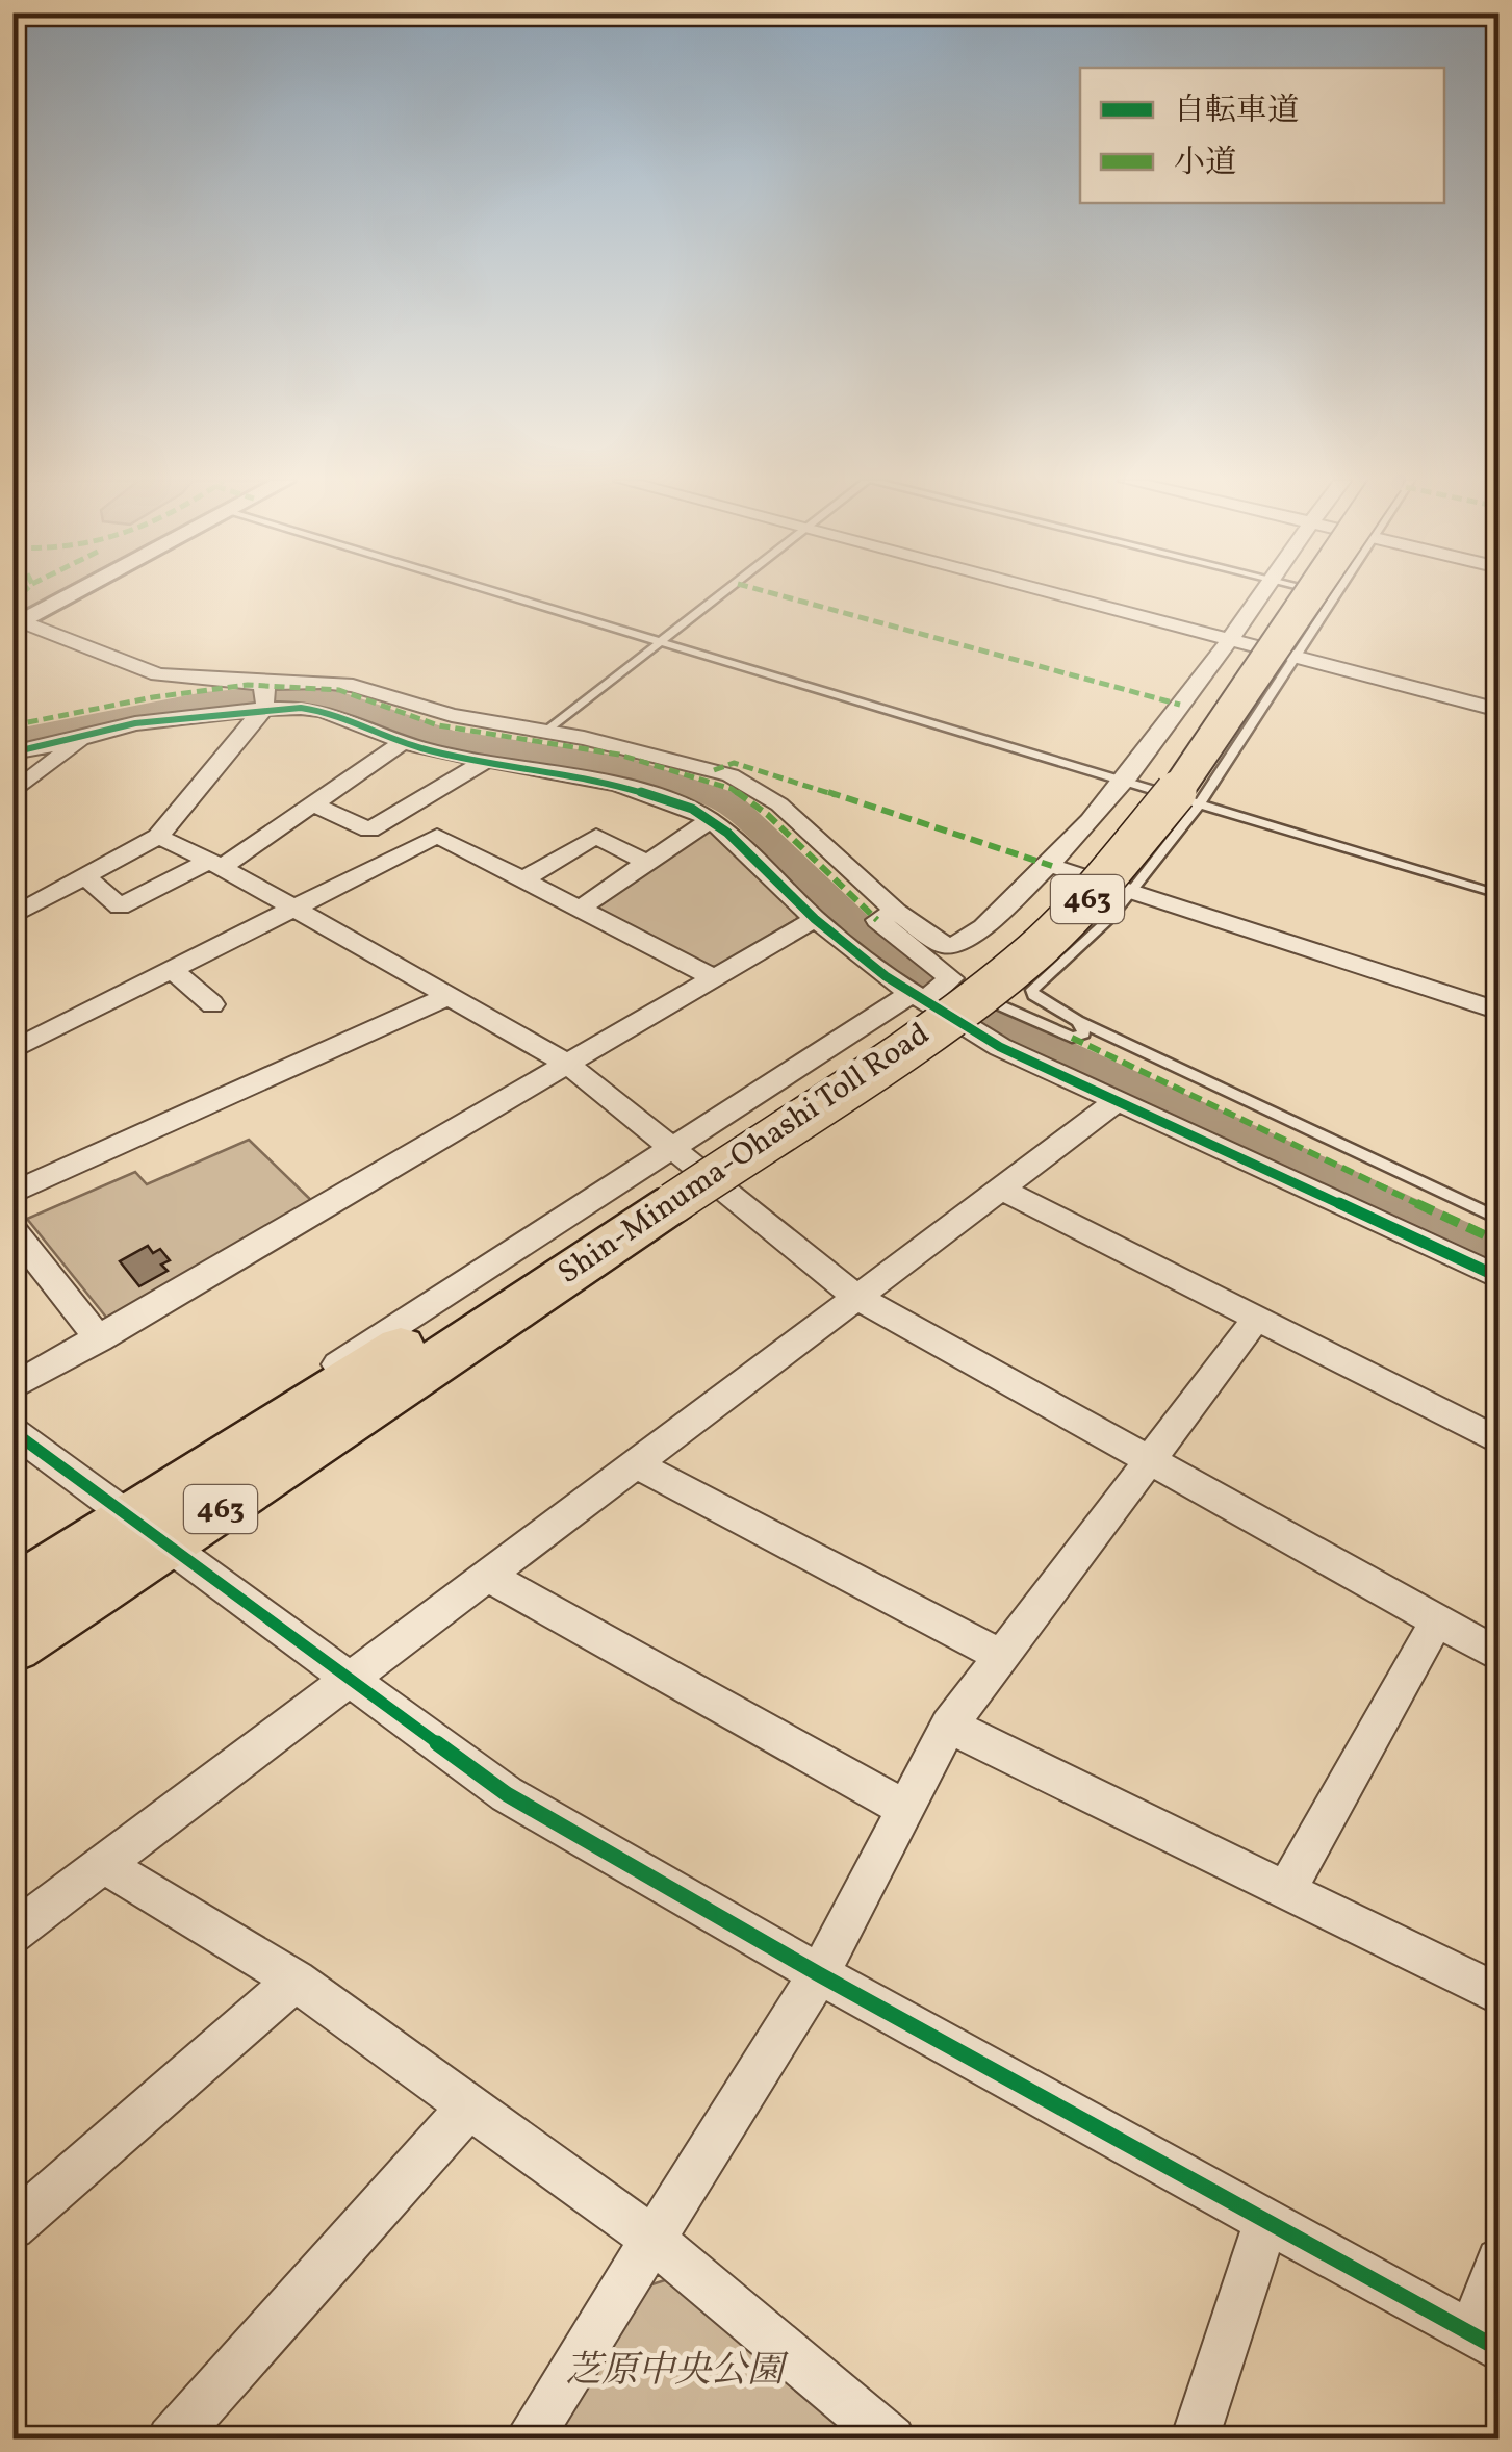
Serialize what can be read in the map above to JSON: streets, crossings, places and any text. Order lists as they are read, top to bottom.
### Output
{
  "streets": {
    "highway": ["463", "Shin-Minuma-Ohashi Toll Road"]
  },
  "crossings": [
    ["463", "Shin-Minuma-Ohashi Toll Road"]
  ],
  "parks": ["芝原中央公園"],
  "legend": ["自転車道", "小道"]
}
